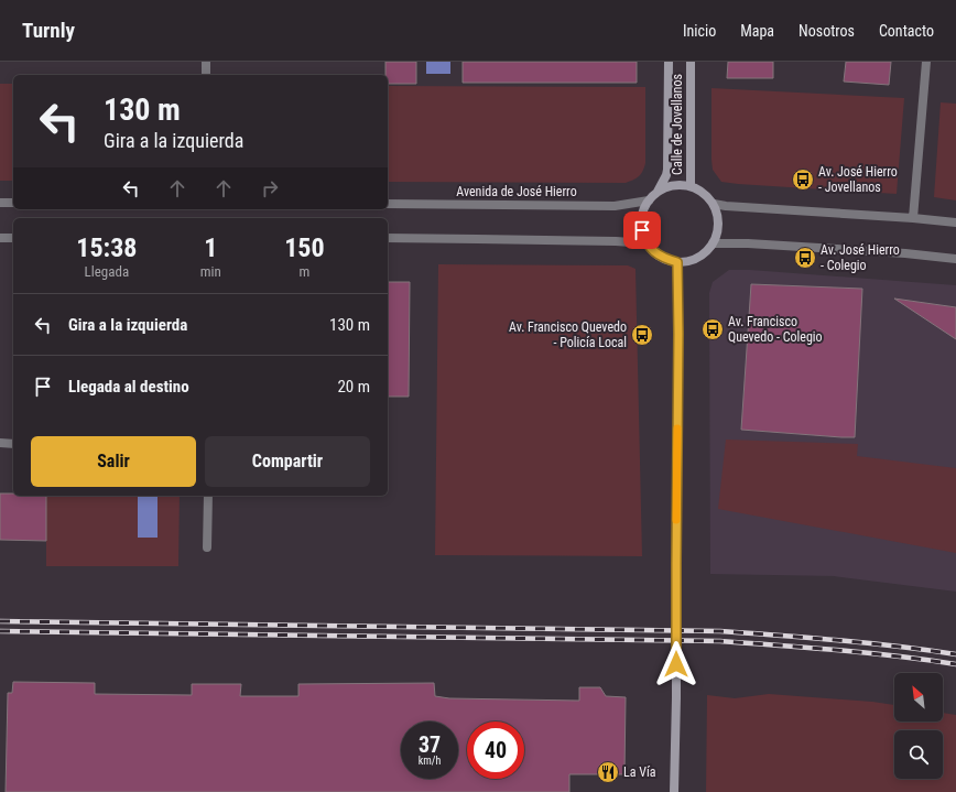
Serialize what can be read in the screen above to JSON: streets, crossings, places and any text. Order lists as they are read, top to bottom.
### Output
{
  "streets": {
    "street": ["Calle de Jovellanos", "Avenida de José Hierro"]
  },
  "crossings": [
    ["Calle de Jovellanos", "Avenida de José Hierro"]
  ],
  "places": {
    "bus stop": [
      "Av. José Hierro - Jovellanos",
      "Av. José Hierro - Colegio",
      "Av. Francisco Quevedo - Colegio",
      "Av. Francisco Quevedo - Policía Local"
    ],
    "restaurant": ["La Vía"]
  },
  "north": "top left",
  "page": {
    "header": "Turnly",
    "nav": [
      "Inicio",
      "Mapa",
      "Nosotros",
      "Contacto"
    ],
    "turn": ["130 m", "Gira a la izquierda"],
    "eta": [
      "15:38",
      "Llegada",
      "1",
      "min",
      "150",
      "m"
    ],
    "list": [
      {
        "name": "Gira a la izquierda",
        "value": "130 m"
      },
      {
        "name": "Llegada al destino",
        "value": "20 m"
      }
    ],
    "buttons": ["Salir", "Compartir"],
    "speed": "37 km/h",
    "limit": "40"
  }
}
